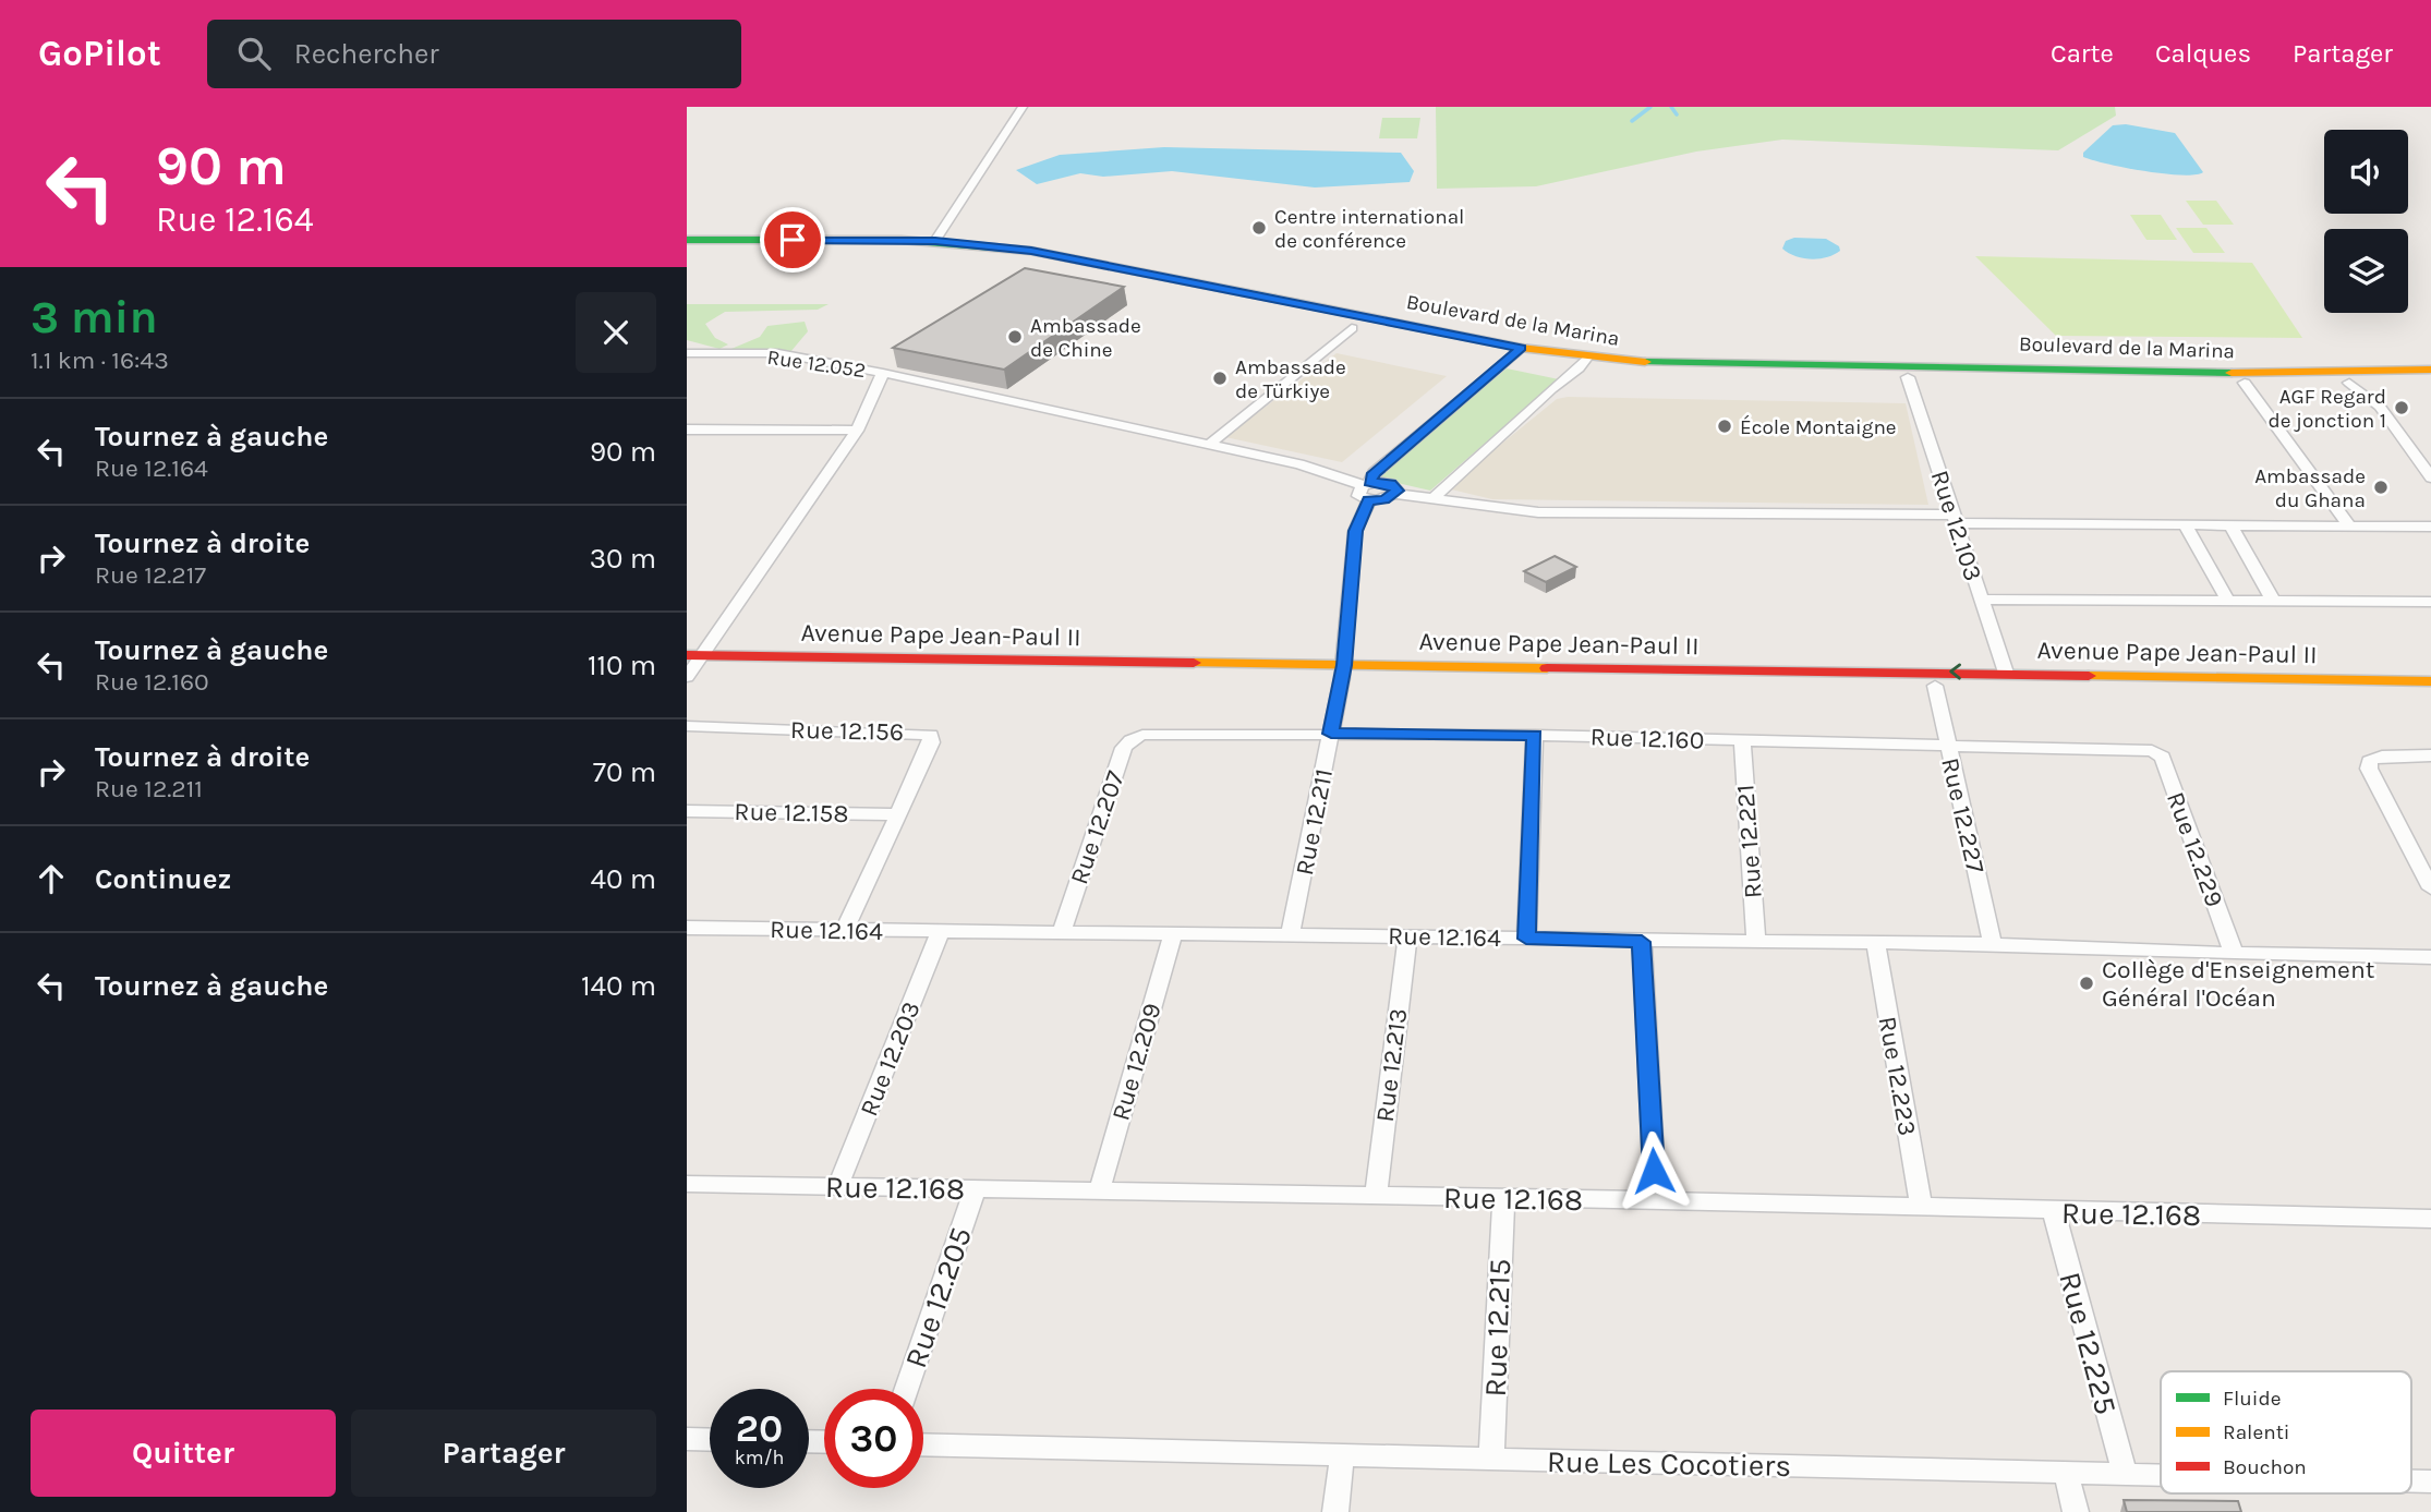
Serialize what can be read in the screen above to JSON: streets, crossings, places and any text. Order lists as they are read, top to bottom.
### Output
{
  "streets": {
    "main road": ["Boulevard de la Marina", "Avenue Pape Jean-Paul II"],
    "street": [
      "Rue 12.052",
      "Rue 12.103",
      "Rue 12.156",
      "Rue 12.160",
      "Rue 12.158",
      "Rue 12.227",
      "Rue 12.211",
      "Rue 12.207",
      "Rue 12.221",
      "Rue 12.229",
      "Rue 12.164",
      "Rue 12.203",
      "Rue 12.209",
      "Rue 12.213",
      "Rue 12.223",
      "Rue 12.168",
      "Rue 12.205",
      "Rue 12.215",
      "Rue 12.225",
      "Rue Les Cocotiers"
    ]
  },
  "crossings": [
    ["Boulevard de la Marina", "Rue 12.103"],
    ["Rue 12.052", "Avenue Pape Jean-Paul II"],
    ["Rue 12.103", "Avenue Pape Jean-Paul II"],
    ["Avenue Pape Jean-Paul II", "Rue 12.227"],
    ["Avenue Pape Jean-Paul II", "Rue 12.211"],
    ["Rue 12.156", "Rue 12.158"],
    ["Rue 12.156", "Rue 12.164"],
    ["Rue 12.160", "Rue 12.227"],
    ["Rue 12.160", "Rue 12.211"],
    ["Rue 12.160", "Rue 12.207"],
    ["Rue 12.160", "Rue 12.221"],
    ["Rue 12.160", "Rue 12.229"],
    ["Rue 12.227", "Rue 12.164"],
    ["Rue 12.211", "Rue 12.164"],
    ["Rue 12.207", "Rue 12.164"],
    ["Rue 12.221", "Rue 12.164"],
    ["Rue 12.229", "Rue 12.164"],
    ["Rue 12.164", "Rue 12.203"],
    ["Rue 12.164", "Rue 12.209"],
    ["Rue 12.164", "Rue 12.213"],
    ["Rue 12.164", "Rue 12.223"],
    ["Rue 12.203", "Rue 12.168"],
    ["Rue 12.209", "Rue 12.168"],
    ["Rue 12.213", "Rue 12.168"],
    ["Rue 12.223", "Rue 12.168"],
    ["Rue 12.168", "Rue 12.205"],
    ["Rue 12.168", "Rue 12.215"],
    ["Rue 12.168", "Rue 12.225"],
    ["Rue 12.215", "Rue Les Cocotiers"],
    ["Rue 12.225", "Rue Les Cocotiers"]
  ],
  "places": [
    "Centre international de conférence",
    "Ambassade de Chine",
    "Ambassade de Türkiye",
    "AGF Regard de jonction 1",
    "École Montaigne",
    "Ambassade du Ghana",
    "Collège d'Enseignement Général l'Océan"
  ],
  "legend": ["Fluide", "Ralenti", "Bouchon"],
  "page": {
    "header": "GoPilot",
    "search": "Rechercher",
    "nav": ["Carte", "Calques", "Partager"],
    "turn": ["90 m", "Rue 12.164"],
    "heading": ["3 min", "1.1 km · 16:43"],
    "list": [
      {
        "name": "Tournez à gauche",
        "note": "Rue 12.164",
        "value": "90 m"
      },
      {
        "name": "Tournez à droite",
        "note": "Rue 12.217",
        "value": "30 m"
      },
      {
        "name": "Tournez à gauche",
        "note": "Rue 12.160",
        "value": "110 m"
      },
      {
        "name": "Tournez à droite",
        "note": "Rue 12.211",
        "value": "70 m"
      },
      {
        "name": "Continuez",
        "value": "40 m"
      },
      {
        "name": "Tournez à gauche",
        "value": "140 m"
      }
    ],
    "speed": "20 km/h",
    "limit": "30",
    "buttons": ["Quitter", "Partager"]
  }
}
